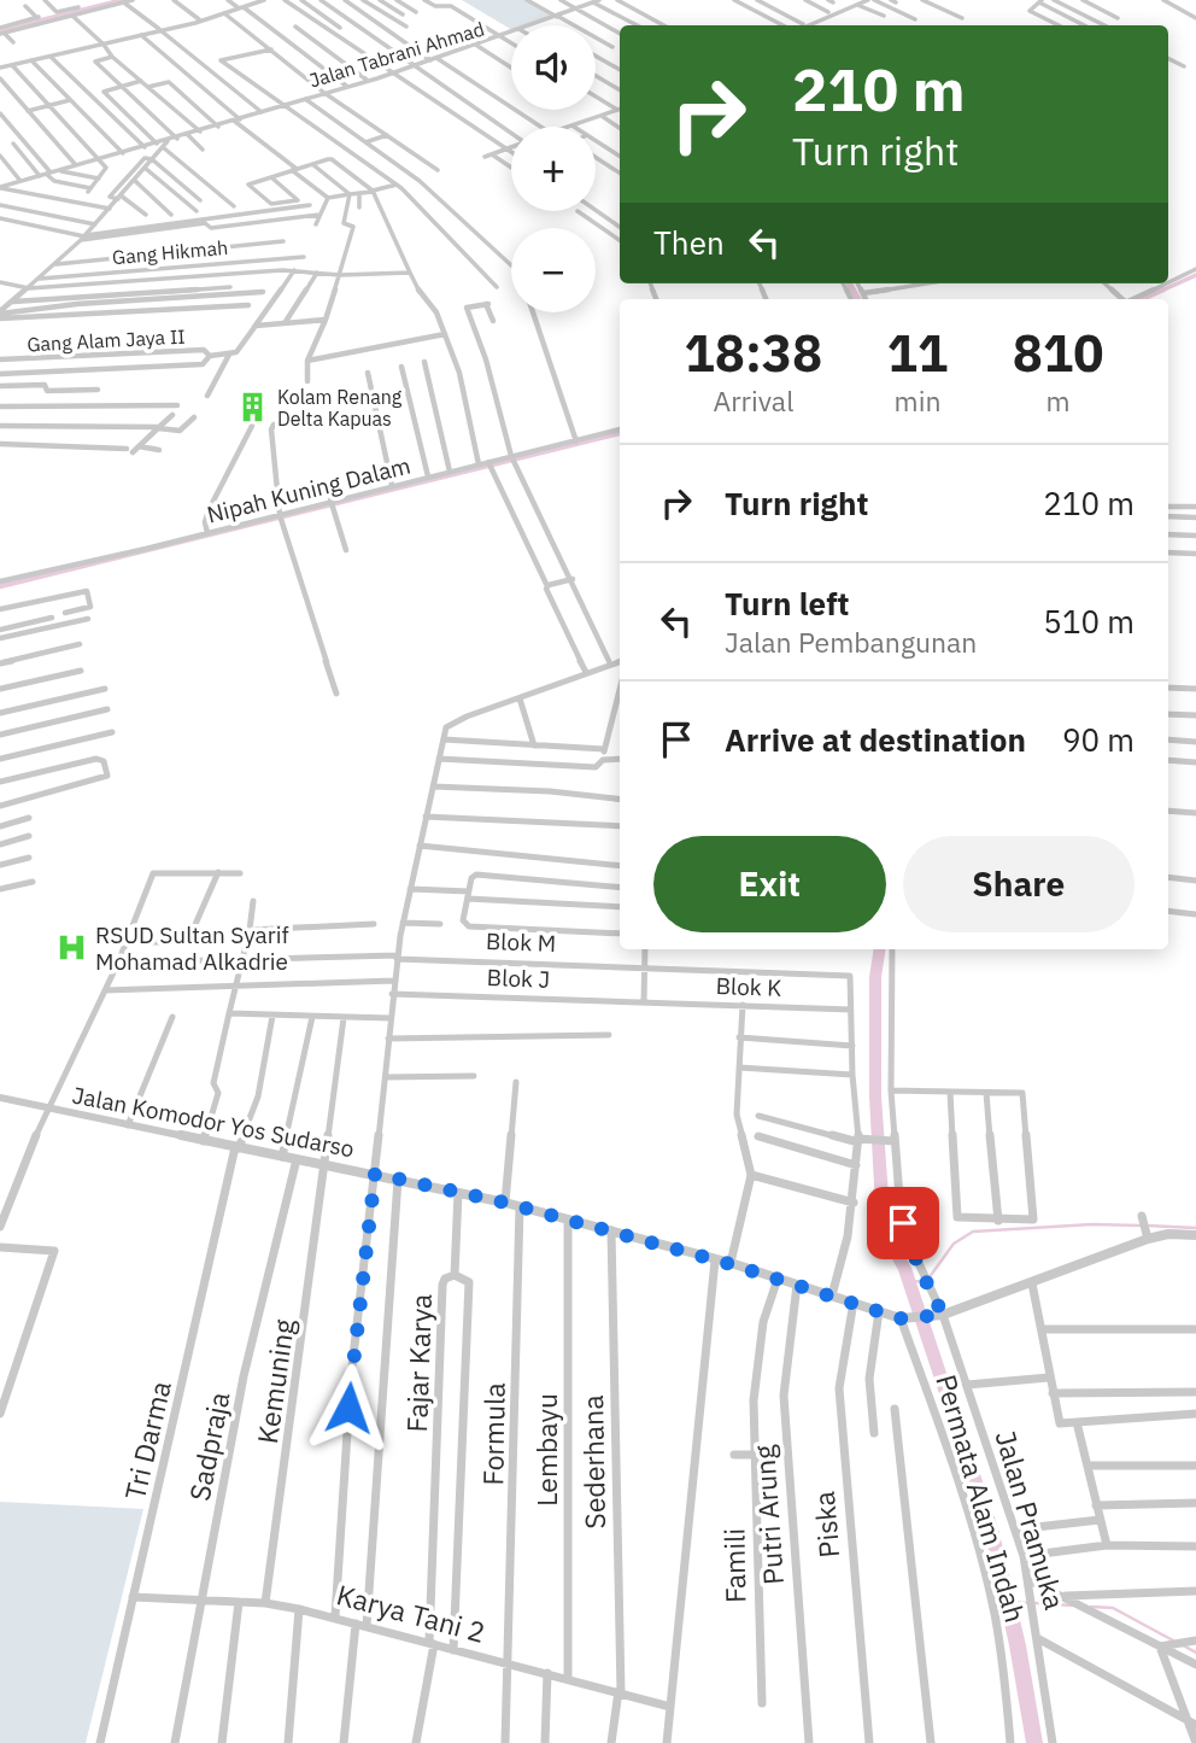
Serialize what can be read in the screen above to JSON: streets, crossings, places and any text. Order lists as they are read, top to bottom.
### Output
{
  "streets": {
    "street": [
      "Jalan Tabrani Ahmad",
      "Gang Hikmah",
      "Gang Alam Jaya II",
      "Nipah Kuning Dalam",
      "Blok M",
      "Blok J",
      "Blok K",
      "Jalan Komodor Yos Sudarso",
      "Fajar Karya",
      "Kemuning",
      "Formula",
      "Tri Darma",
      "Sadpraja",
      "Lembayu",
      "Sederhana",
      "Permata Alam Indah",
      "Putri Arung",
      "Jalan Pramuka",
      "Piska",
      "Famili",
      "Karya Tani 2"
    ]
  },
  "crossings": [
    ["Blok M", "Blok K"],
    ["Blok J", "Blok K"],
    ["Jalan Komodor Yos Sudarso", "Fajar Karya"],
    ["Jalan Komodor Yos Sudarso", "Kemuning"],
    ["Jalan Komodor Yos Sudarso", "Formula"],
    ["Jalan Komodor Yos Sudarso", "Tri Darma"],
    ["Jalan Komodor Yos Sudarso", "Sadpraja"],
    ["Jalan Komodor Yos Sudarso", "Lembayu"],
    ["Jalan Komodor Yos Sudarso", "Sederhana"],
    ["Jalan Komodor Yos Sudarso", "Permata Alam Indah"],
    ["Jalan Komodor Yos Sudarso", "Putri Arung"],
    ["Jalan Komodor Yos Sudarso", "Jalan Pramuka"],
    ["Jalan Komodor Yos Sudarso", "Piska"],
    ["Jalan Komodor Yos Sudarso", "Famili"],
    ["Fajar Karya", "Karya Tani 2"],
    ["Kemuning", "Karya Tani 2"],
    ["Formula", "Karya Tani 2"],
    ["Tri Darma", "Karya Tani 2"],
    ["Sadpraja", "Karya Tani 2"],
    ["Lembayu", "Karya Tani 2"],
    ["Sederhana", "Karya Tani 2"]
  ],
  "places": {
    "building": ["Kolam Renang Delta Kapuas"],
    "hospital": ["RSUD Sultan Syarif Mohamad Alkadrie"]
  },
  "page": {
    "map_buttons": ["+", "−"],
    "turn": ["210 m", "Turn right"],
    "then": "Then",
    "eta": [
      "18:38",
      "Arrival",
      "11",
      "min",
      "810",
      "m"
    ],
    "list": [
      {
        "name": "Turn right",
        "value": "210 m"
      },
      {
        "name": "Turn left",
        "note": "Jalan Pembangunan",
        "value": "510 m"
      },
      {
        "name": "Arrive at destination",
        "value": "90 m"
      }
    ],
    "buttons": ["Exit", "Share"]
  }
}
